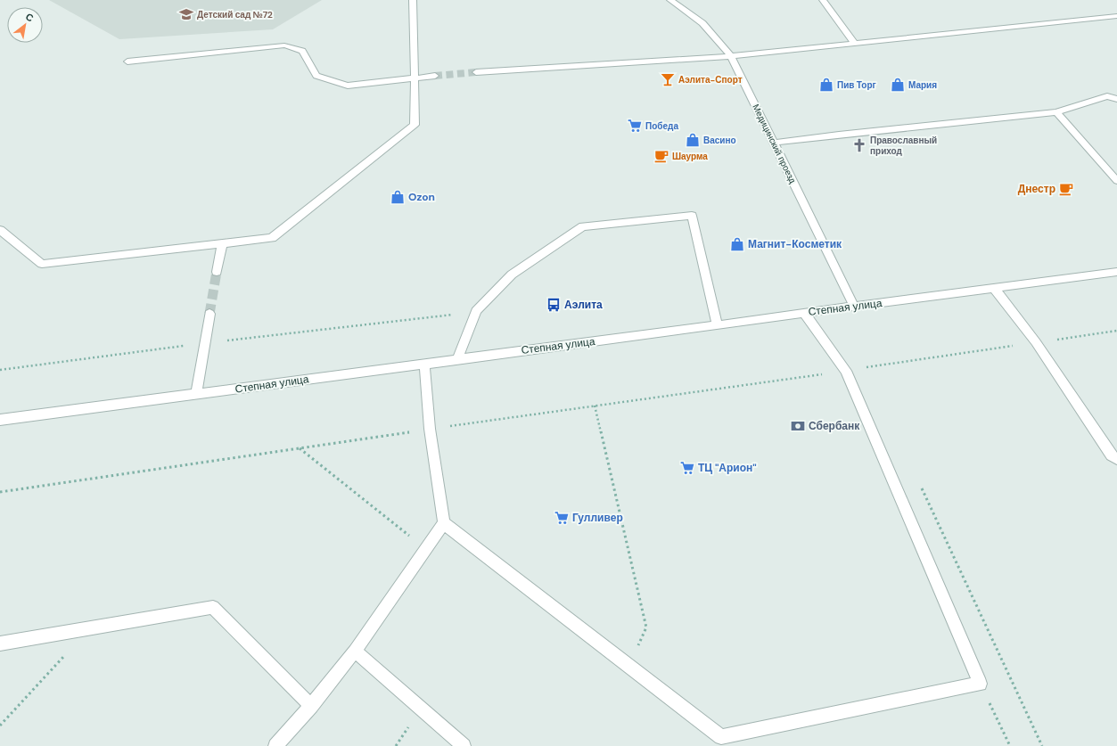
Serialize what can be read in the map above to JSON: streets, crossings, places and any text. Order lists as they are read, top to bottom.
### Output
{
  "streets": {
    "street": ["Медицинский проезд", "Степная улица"]
  },
  "crossings": [
    ["Медицинский проезд", "Степная улица"]
  ],
  "places": {
    "school or university": ["Детский сад №72"],
    "bar": ["Аэлита-Спорт"],
    "shop": [
      "Пив Торг",
      "Мария",
      "Васино",
      "Ozon",
      "Магнит-Косметик"
    ],
    "supermarket": ["Победа", "ТЦ \"Арион\"", "Гулливер"],
    "church": ["Православный приход"],
    "cafe": ["Шаурма", "Днестр"],
    "bus stop": ["Аэлита"],
    "bank": ["Сбербанк"]
  },
  "north": "top right"
}
